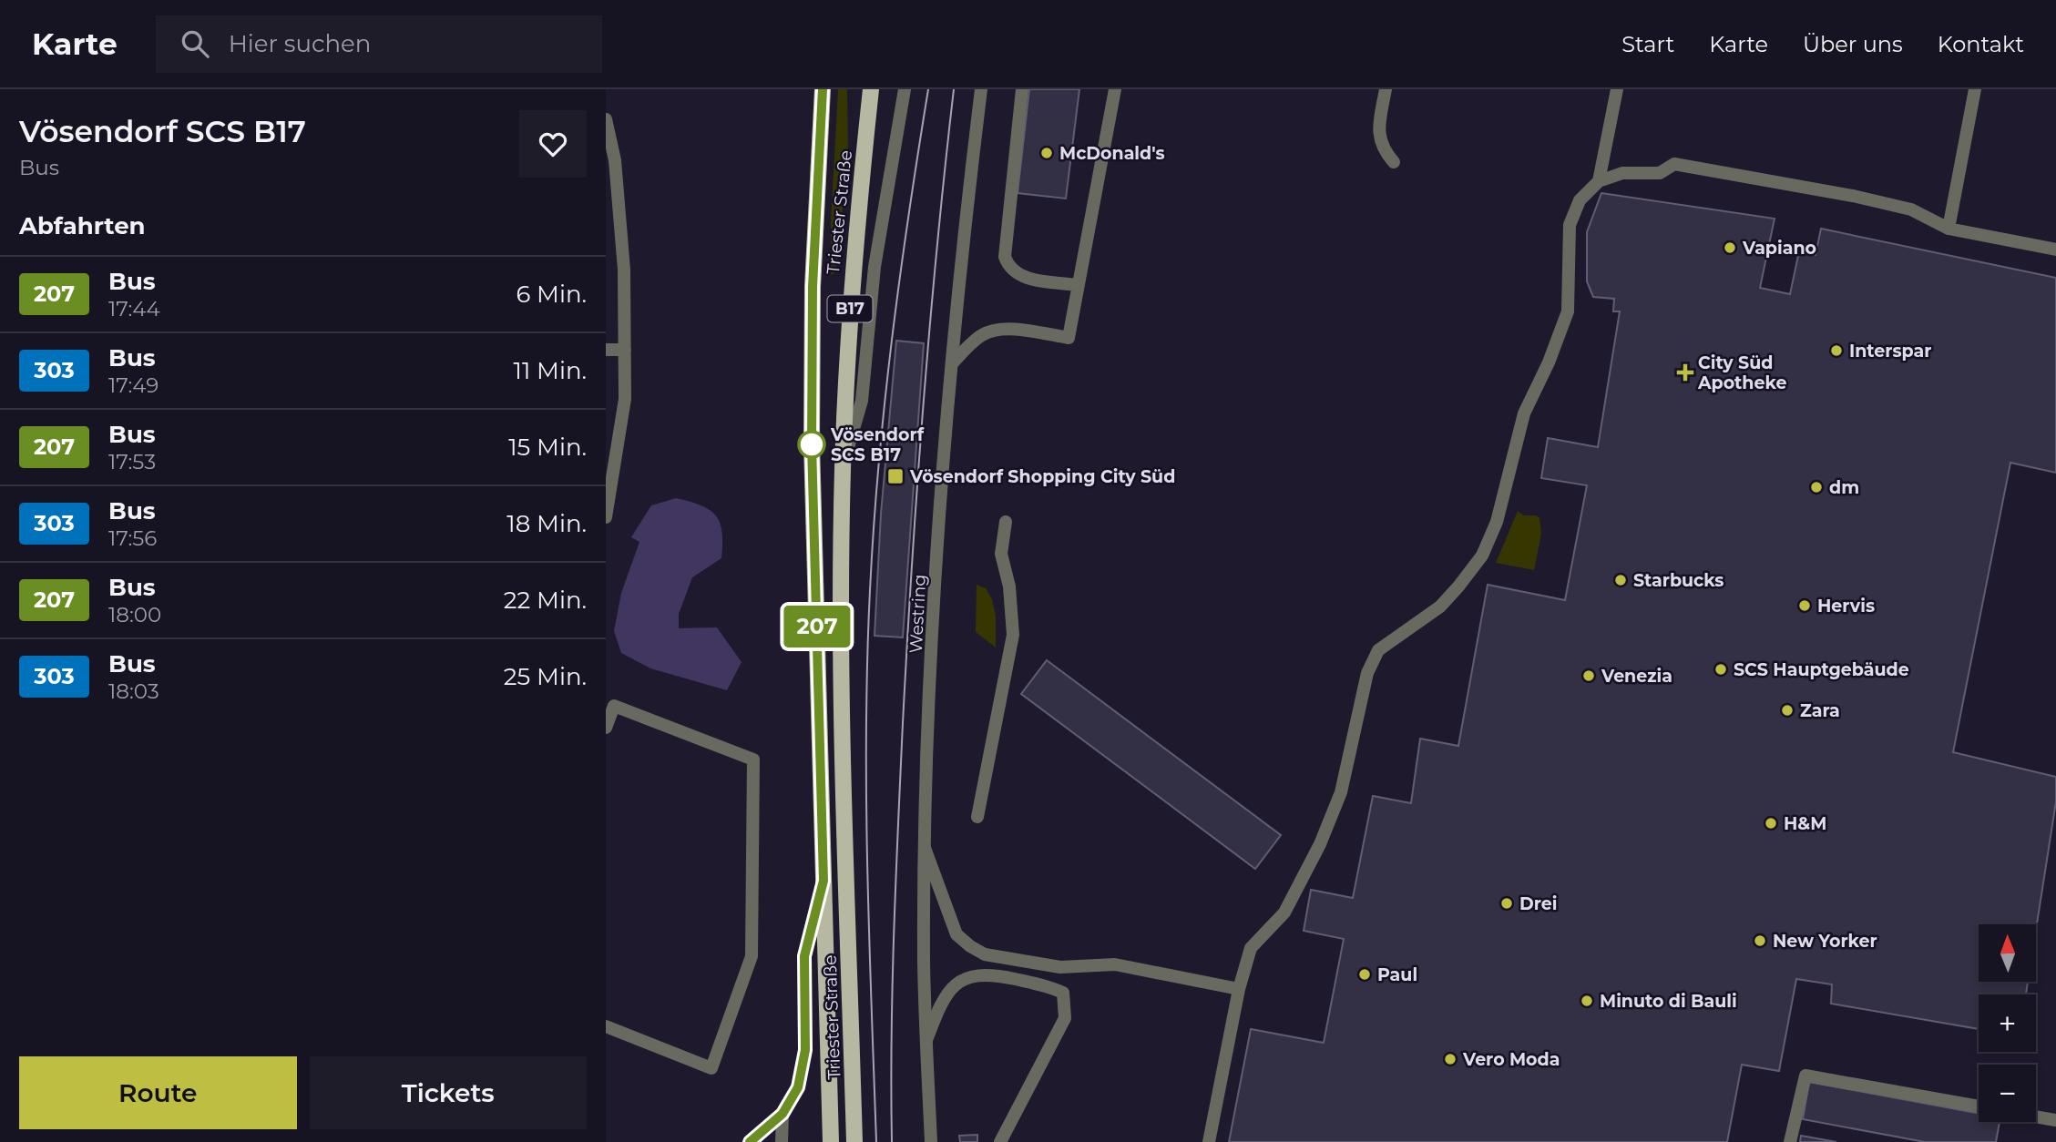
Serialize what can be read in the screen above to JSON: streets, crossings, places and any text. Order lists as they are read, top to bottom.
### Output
{
  "streets": {
    "main road": ["Triester Straße", "B17"],
    "street": ["Westring"]
  },
  "places": {
    "other": [
      "McDonald's",
      "Vapiano",
      "Interspar",
      "Vösendorf SCS B17",
      "dm",
      "Starbucks",
      "Hervis",
      "SCS Hauptgebäude",
      "Venezia",
      "Zara",
      "H&M",
      "Drei",
      "New Yorker",
      "Paul",
      "Minuto di Bauli",
      "Vero Moda"
    ],
    "health": ["City Süd Apotheke"],
    "transit": ["Vösendorf Shopping City Süd"]
  },
  "lines": ["bus line 207"],
  "north": "top",
  "page": {
    "header": "Karte",
    "search": "Hier suchen",
    "nav": [
      "Start",
      "Karte",
      "Über uns",
      "Kontakt"
    ],
    "heading": [
      ["Vösendorf SCS B17", "Bus"],
      "Abfahrten"
    ],
    "on_map": "207",
    "list": [
      {
        "mark": "207",
        "name": "Bus",
        "note": "17:44",
        "value": "6 Min."
      },
      {
        "mark": "303",
        "name": "Bus",
        "note": "17:49",
        "value": "11 Min."
      },
      {
        "mark": "207",
        "name": "Bus",
        "note": "17:53",
        "value": "15 Min."
      },
      {
        "mark": "303",
        "name": "Bus",
        "note": "17:56",
        "value": "18 Min."
      },
      {
        "mark": "207",
        "name": "Bus",
        "note": "18:00",
        "value": "22 Min."
      },
      {
        "mark": "303",
        "name": "Bus",
        "note": "18:03",
        "value": "25 Min."
      }
    ],
    "map_buttons": ["+", "−"],
    "buttons": ["Route", "Tickets"]
  }
}
